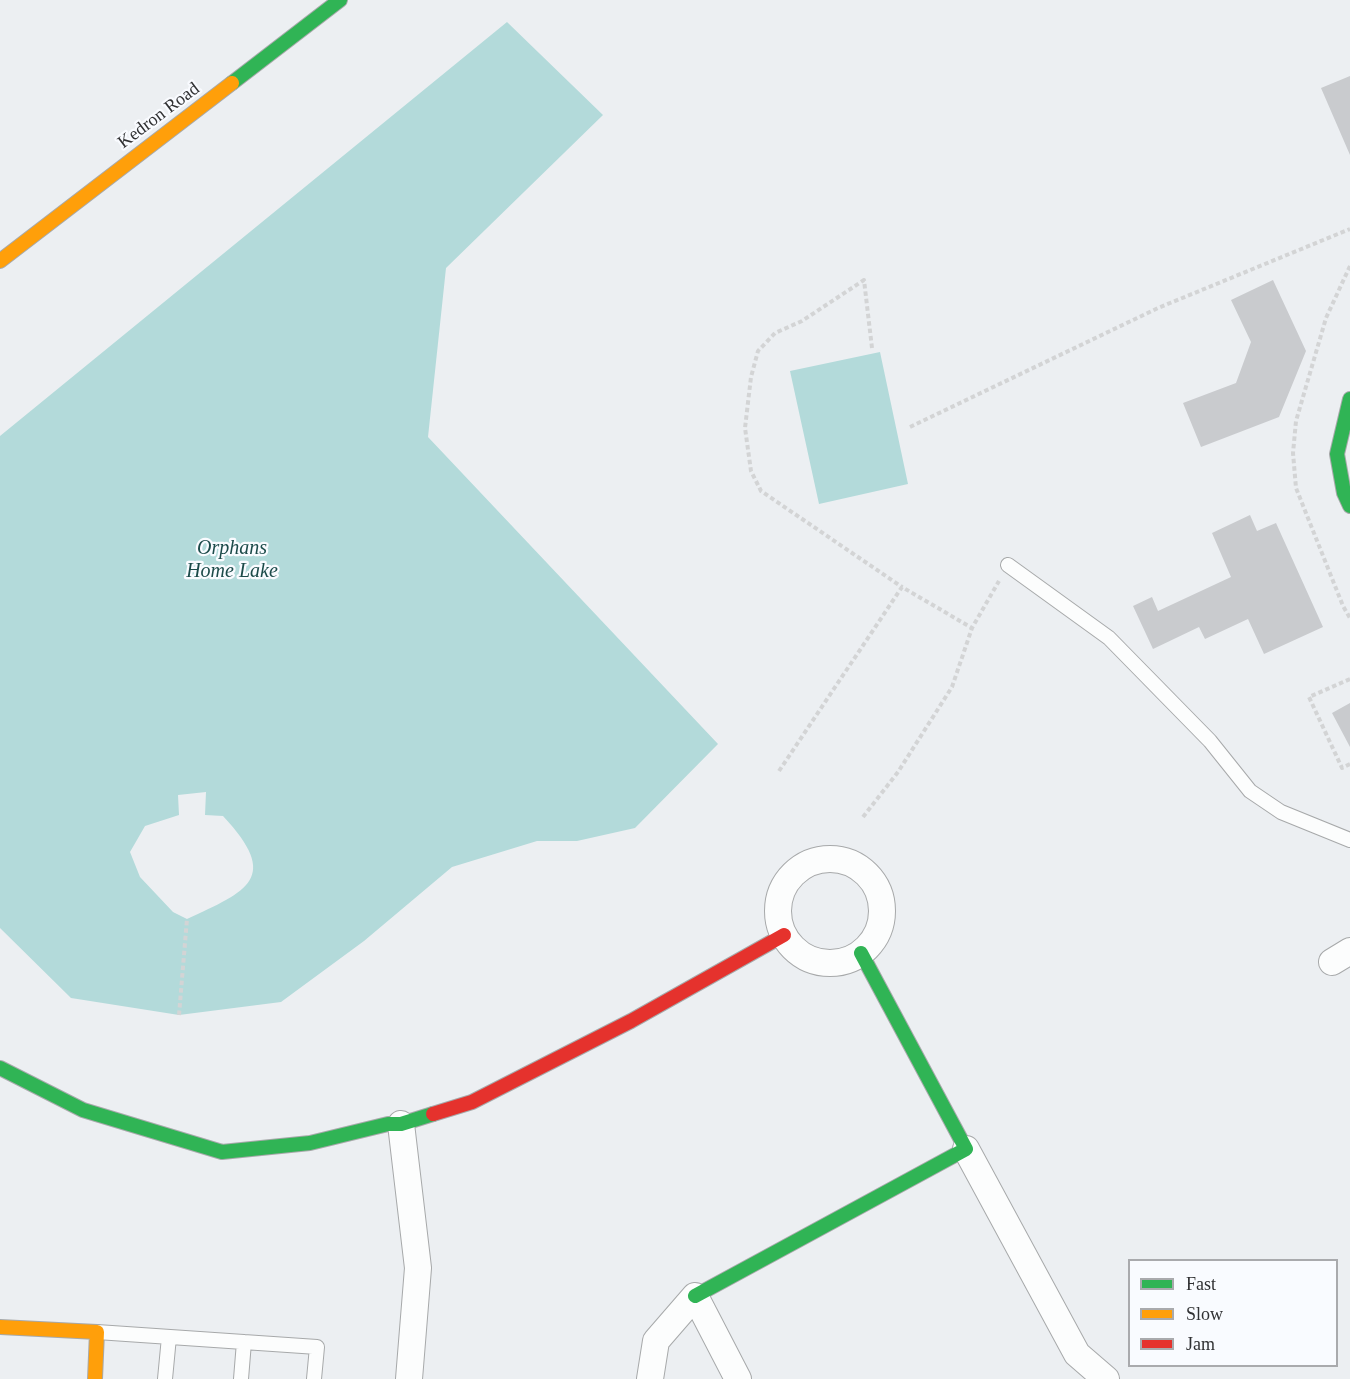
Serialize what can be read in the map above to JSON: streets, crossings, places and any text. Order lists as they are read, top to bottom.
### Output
{
  "streets": {
    "street": ["Kedron Road"]
  },
  "water": ["Orphans Home Lake"],
  "legend": ["Fast", "Slow", "Jam"]
}
